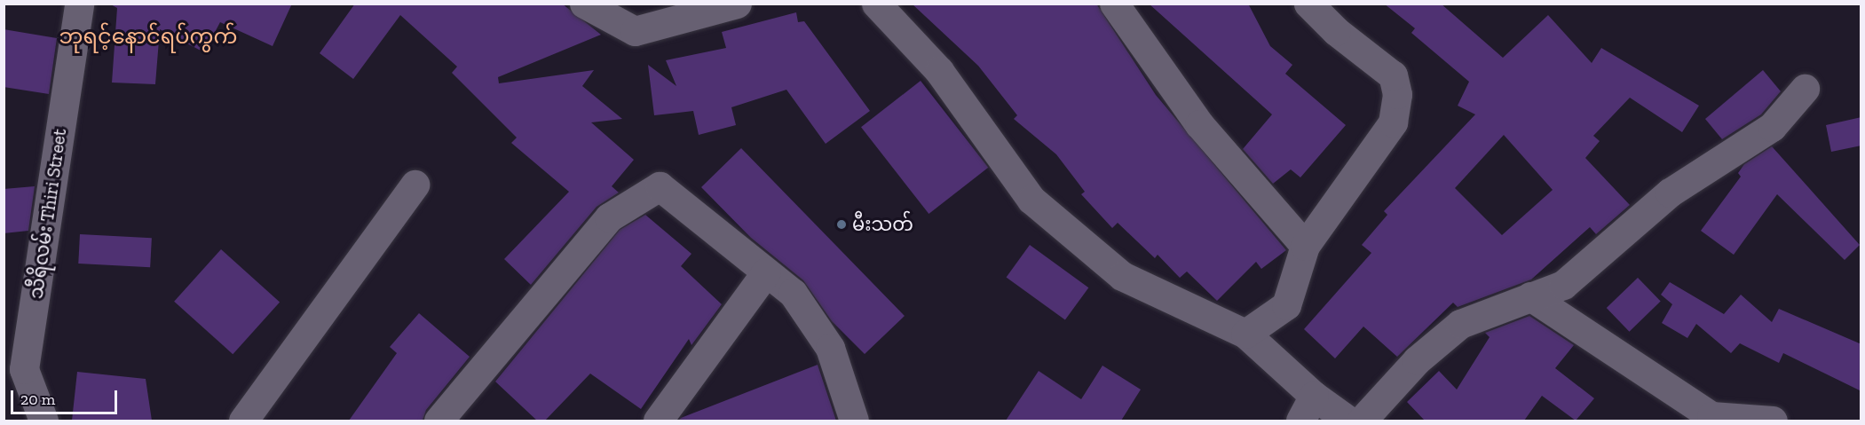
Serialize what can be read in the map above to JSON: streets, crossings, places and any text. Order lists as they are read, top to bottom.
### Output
{
  "streets": {
    "street": ["သီရိလမ်း Thiri Street"]
  },
  "districts": ["ဘုရင့်နောင်ရပ်ကွက်"],
  "places": ["မီးသတ်"],
  "scale_bar": "20 m"
}
